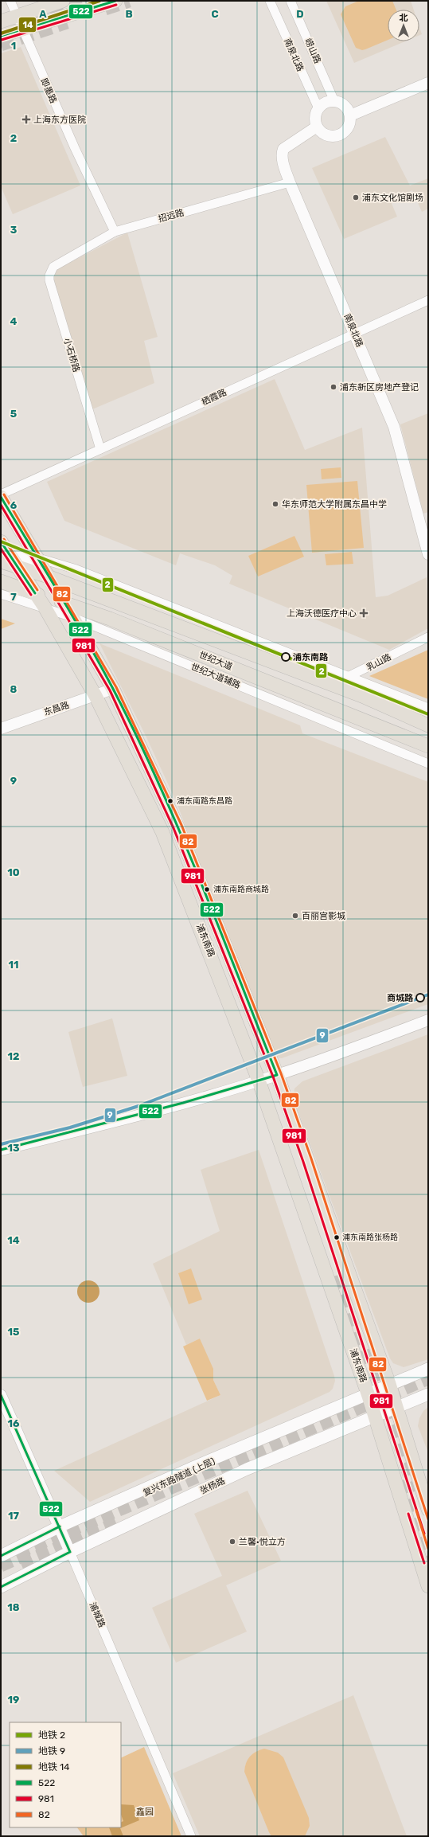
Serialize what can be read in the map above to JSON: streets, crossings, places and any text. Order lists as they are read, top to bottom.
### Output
{
  "streets": {
    "main road": [
      "世纪大道",
      "浦东南路",
      "复兴东路隧道 (上层)",
      "张杨路"
    ],
    "street": [
      "崂山路",
      "南泉北路",
      "即墨路",
      "招远路",
      "小石桥路",
      "栖霞路",
      "乳山路",
      "世纪大道辅路",
      "东昌路",
      "浦城路"
    ]
  },
  "crossings": [
    ["崂山路", "南泉北路"],
    ["南泉北路", "招远路"],
    ["南泉北路", "栖霞路"],
    ["即墨路", "招远路"],
    ["招远路", "小石桥路"],
    ["小石桥路", "栖霞路"],
    ["栖霞路", "浦东南路"],
    ["世纪大道", "浦东南路"],
    ["世纪大道辅路", "浦东南路"],
    ["东昌路", "浦东南路"],
    ["浦东南路", "张杨路"],
    ["复兴东路隧道 (上层)", "张杨路"],
    ["张杨路", "浦城路"]
  ],
  "parks": ["鑫园"],
  "places": {
    "health": ["上海东方医院", "上海沃德医疗中心"],
    "other": [
      "浦东文化馆剧场",
      "浦东新区房地产登记",
      "华东师范大学附属东昌中学",
      "浦东南路",
      "浦东南路东昌路",
      "浦东南路商城路",
      "百丽宫影城",
      "商城路",
      "浦东南路张杨路",
      "兰馨·悦立方"
    ]
  },
  "lines": [
    "metro line 14",
    "transit line 522",
    "transit line 981",
    "transit line 82",
    "metro line 2",
    "metro line 9"
  ],
  "legend": [
    "地铁 2",
    "地铁 9",
    "地铁 14",
    "522",
    "981",
    "82"
  ],
  "north": "top",
  "grid": {
    "columns": [
      "A",
      "B",
      "C",
      "D"
    ],
    "rows": [
      "1",
      "2",
      "3",
      "4",
      "5",
      "6",
      "7",
      "8",
      "9",
      "10",
      "11",
      "12",
      "13",
      "14",
      "15",
      "16",
      "17",
      "18",
      "19"
    ]
  }
}
